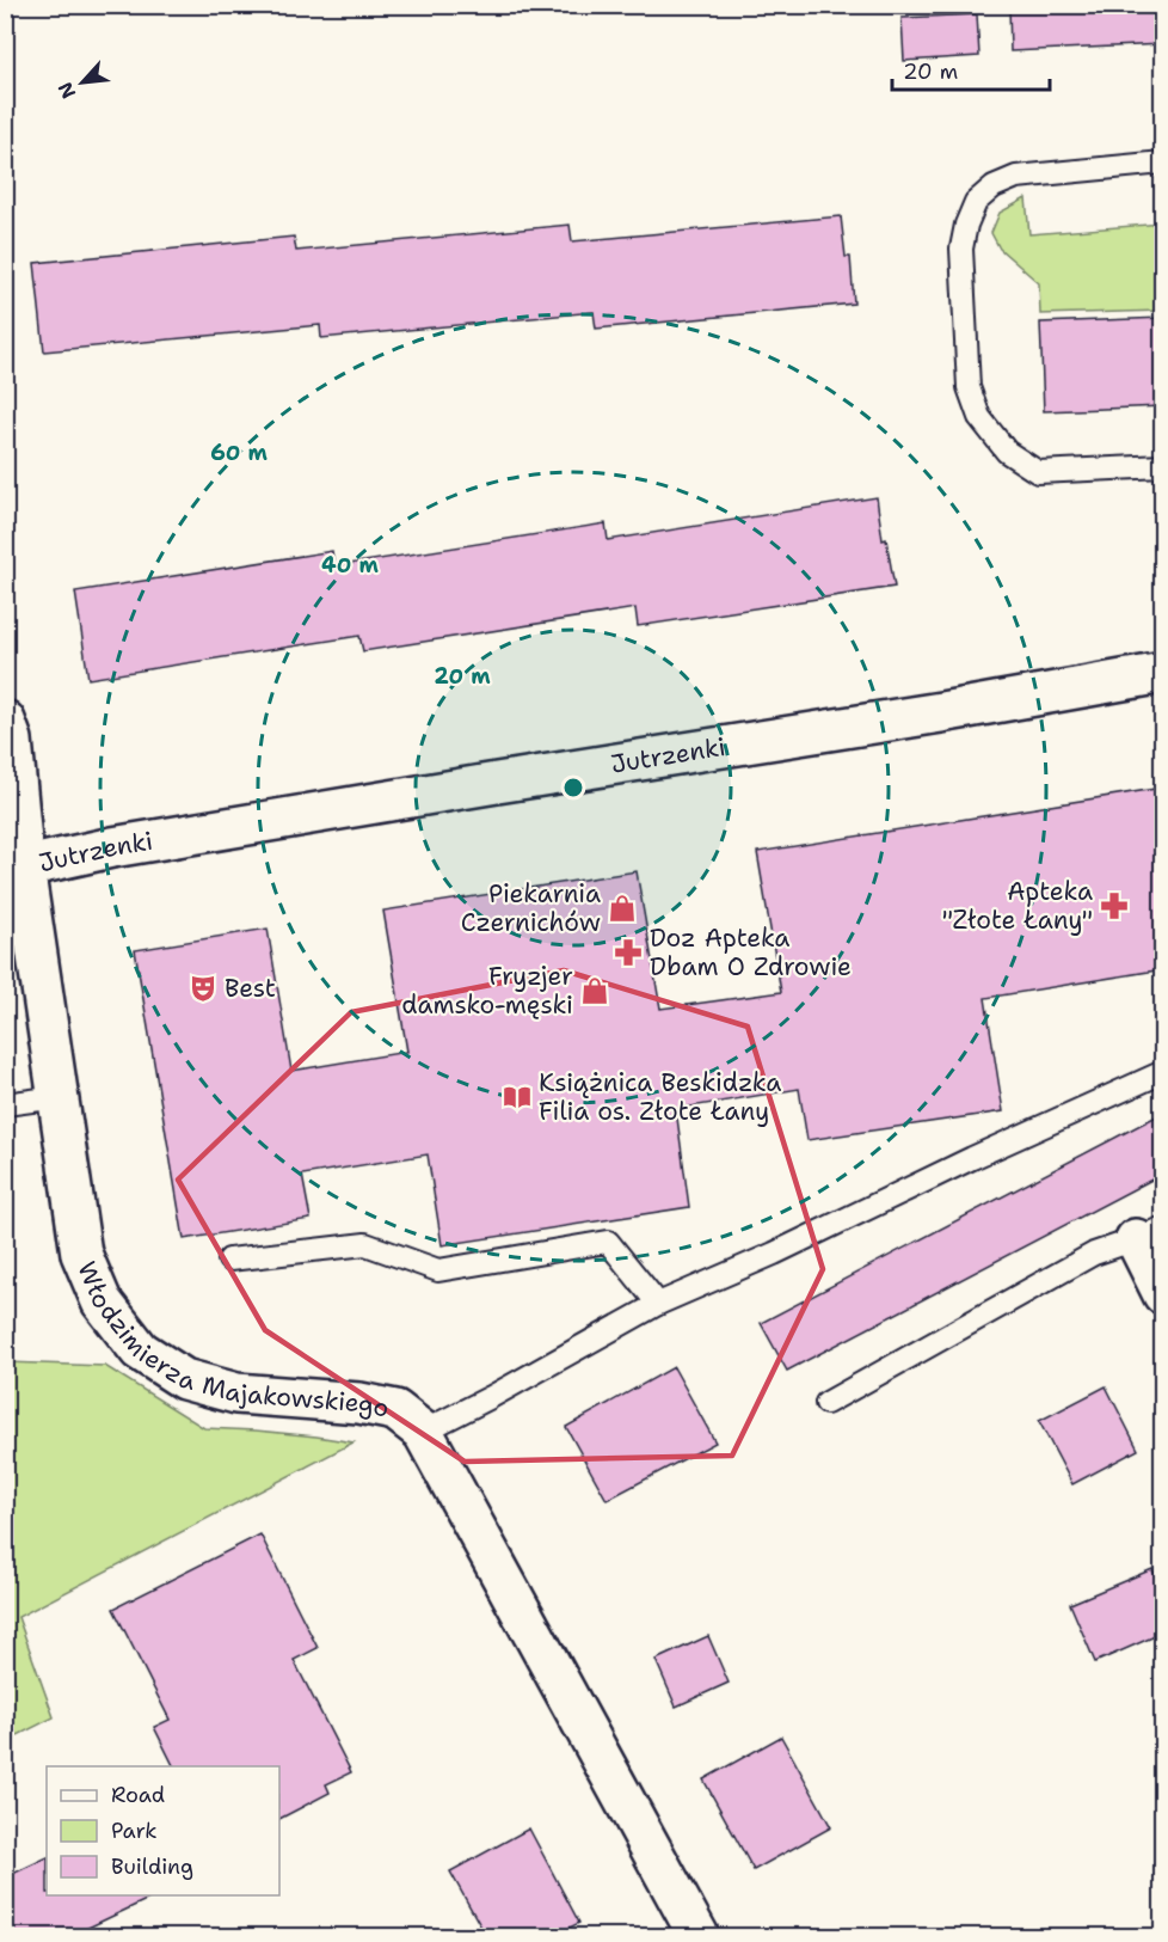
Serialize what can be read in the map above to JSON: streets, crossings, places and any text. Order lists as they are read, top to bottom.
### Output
{
  "streets": {
    "street": ["Jutrzenki", "Włodzimierza Majakowskiego"]
  },
  "crossings": [
    ["Jutrzenki", "Włodzimierza Majakowskiego"]
  ],
  "places": {
    "pharmacy": ["Apteka \"Złote Łany\"", "Doz Apteka Dbam O Zdrowie"],
    "shop": ["Piekarnia Czernichów", "Fryzjer damsko-męski"],
    "theatre": ["Best"],
    "library": ["Książnica Beskidzka Filia os. Złote Łany"]
  },
  "legend": ["Road", "Park", "Building"],
  "scale_bar": "20 m",
  "north": "bottom left",
  "rings": ["60 m", "40 m", "20 m"]
}
